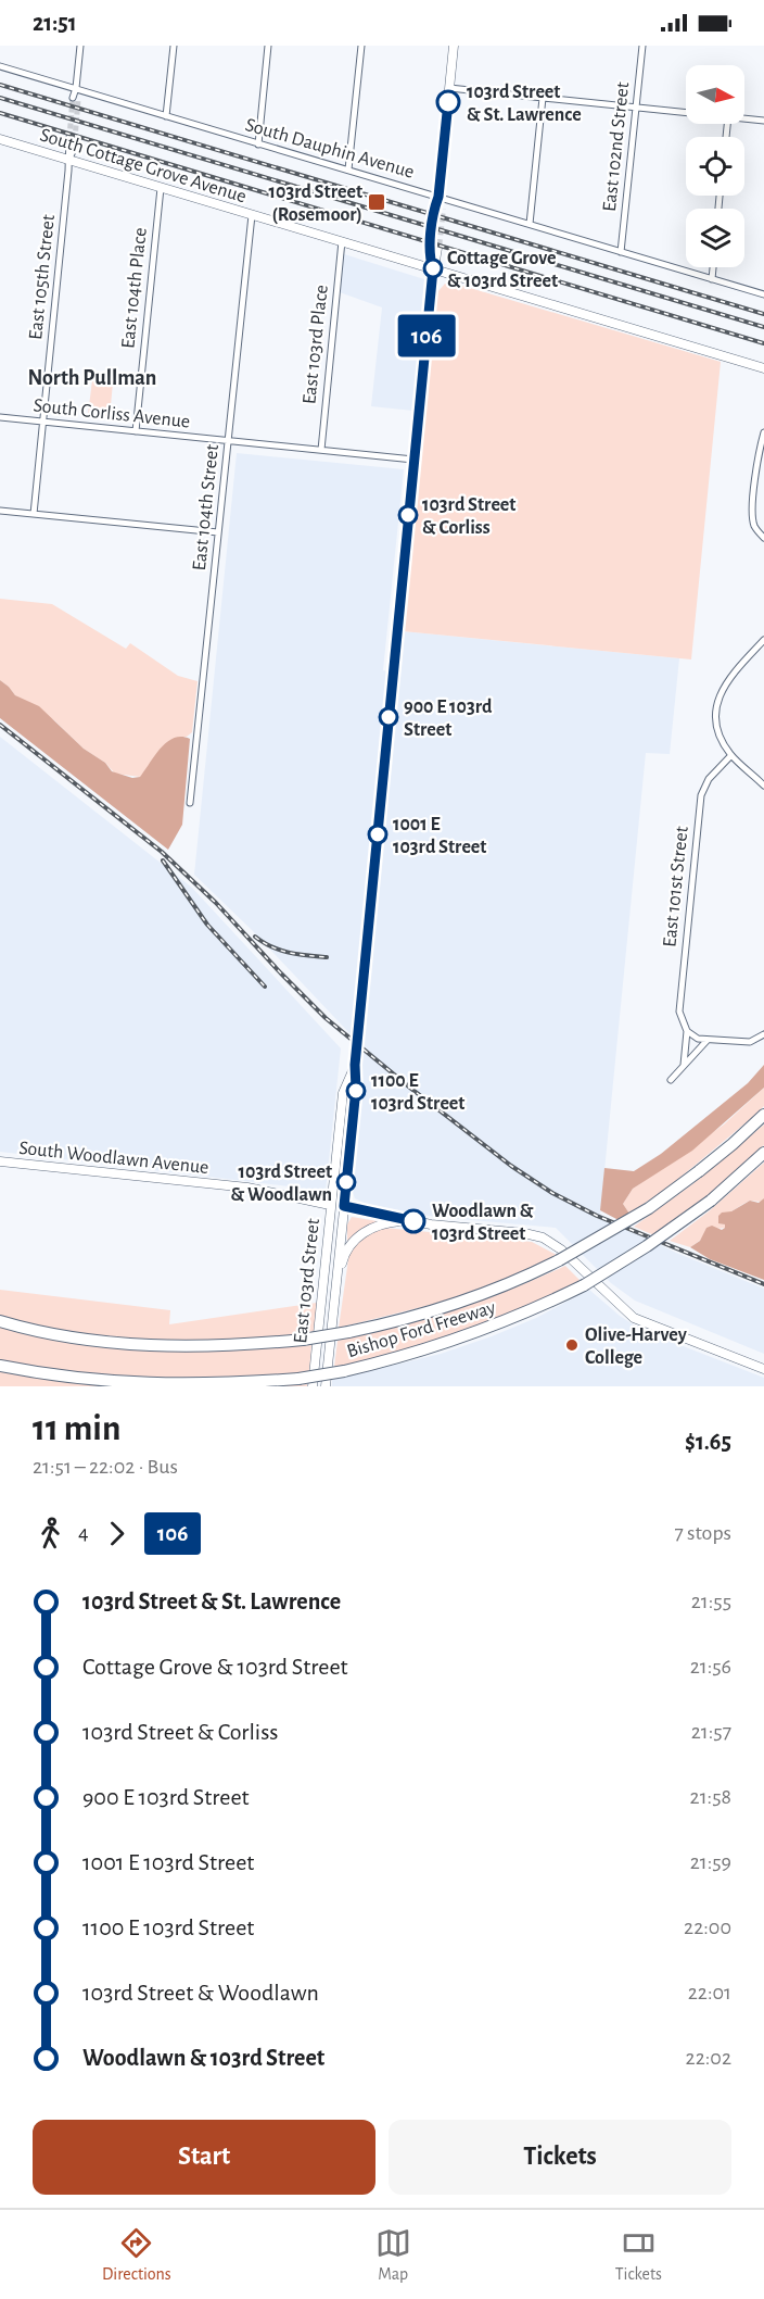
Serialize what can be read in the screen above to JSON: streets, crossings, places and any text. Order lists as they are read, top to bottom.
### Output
{
  "streets": {
    "highway": ["Bishop Ford Freeway"],
    "main road": ["South Cottage Grove Avenue", "South Woodlawn Avenue", "East 103rd Street"],
    "street": [
      "East 102nd Street",
      "South Dauphin Avenue",
      "East 105th Street",
      "East 104th Place",
      "East 103rd Place",
      "South Corliss Avenue",
      "East 104th Street",
      "East 101st Street"
    ]
  },
  "crossings": [
    ["East 102nd Street", "South Dauphin Avenue"],
    ["South Cottage Grove Avenue", "East 105th Street"],
    ["South Cottage Grove Avenue", "East 104th Place"],
    ["South Cottage Grove Avenue", "East 103rd Place"],
    ["South Cottage Grove Avenue", "East 104th Street"],
    ["South Cottage Grove Avenue", "East 103rd Street"],
    ["East 105th Street", "South Corliss Avenue"],
    ["East 104th Place", "South Corliss Avenue"],
    ["East 103rd Place", "South Corliss Avenue"],
    ["South Corliss Avenue", "East 104th Street"],
    ["South Corliss Avenue", "East 103rd Street"],
    ["South Woodlawn Avenue", "East 103rd Street"]
  ],
  "districts": ["North Pullman"],
  "places": {
    "other": [
      "103rd Street & St. Lawrence",
      "Cottage Grove & 103rd Street",
      "103rd Street & Corliss",
      "900 E 103rd Street",
      "1001 E 103rd Street",
      "1100 E 103rd Street",
      "103rd Street & Woodlawn",
      "Woodlawn & 103rd Street",
      "Olive-Harvey College"
    ],
    "transit": ["103rd Street (Rosemoor)"]
  },
  "lines": ["bus line 106"],
  "north": "right",
  "page": {
    "status": "21:51",
    "on_map": "106",
    "heading": ["11 min", "21:51 – 22:02 · Bus", "$1.65"],
    "legs": ["4", "106", "7 stops"],
    "list": [
      {
        "name": "103rd Street & St. Lawrence",
        "value": "21:55"
      },
      {
        "name": "Cottage Grove & 103rd Street",
        "value": "21:56"
      },
      {
        "name": "103rd Street & Corliss",
        "value": "21:57"
      },
      {
        "name": "900 E 103rd Street",
        "value": "21:58"
      },
      {
        "name": "1001 E 103rd Street",
        "value": "21:59"
      },
      {
        "name": "1100 E 103rd Street",
        "value": "22:00"
      },
      {
        "name": "103rd Street & Woodlawn",
        "value": "22:01"
      },
      {
        "name": "Woodlawn & 103rd Street",
        "value": "22:02"
      }
    ],
    "buttons": ["Start", "Tickets"],
    "tabs": ["Directions", "Map", "Tickets"]
  }
}
